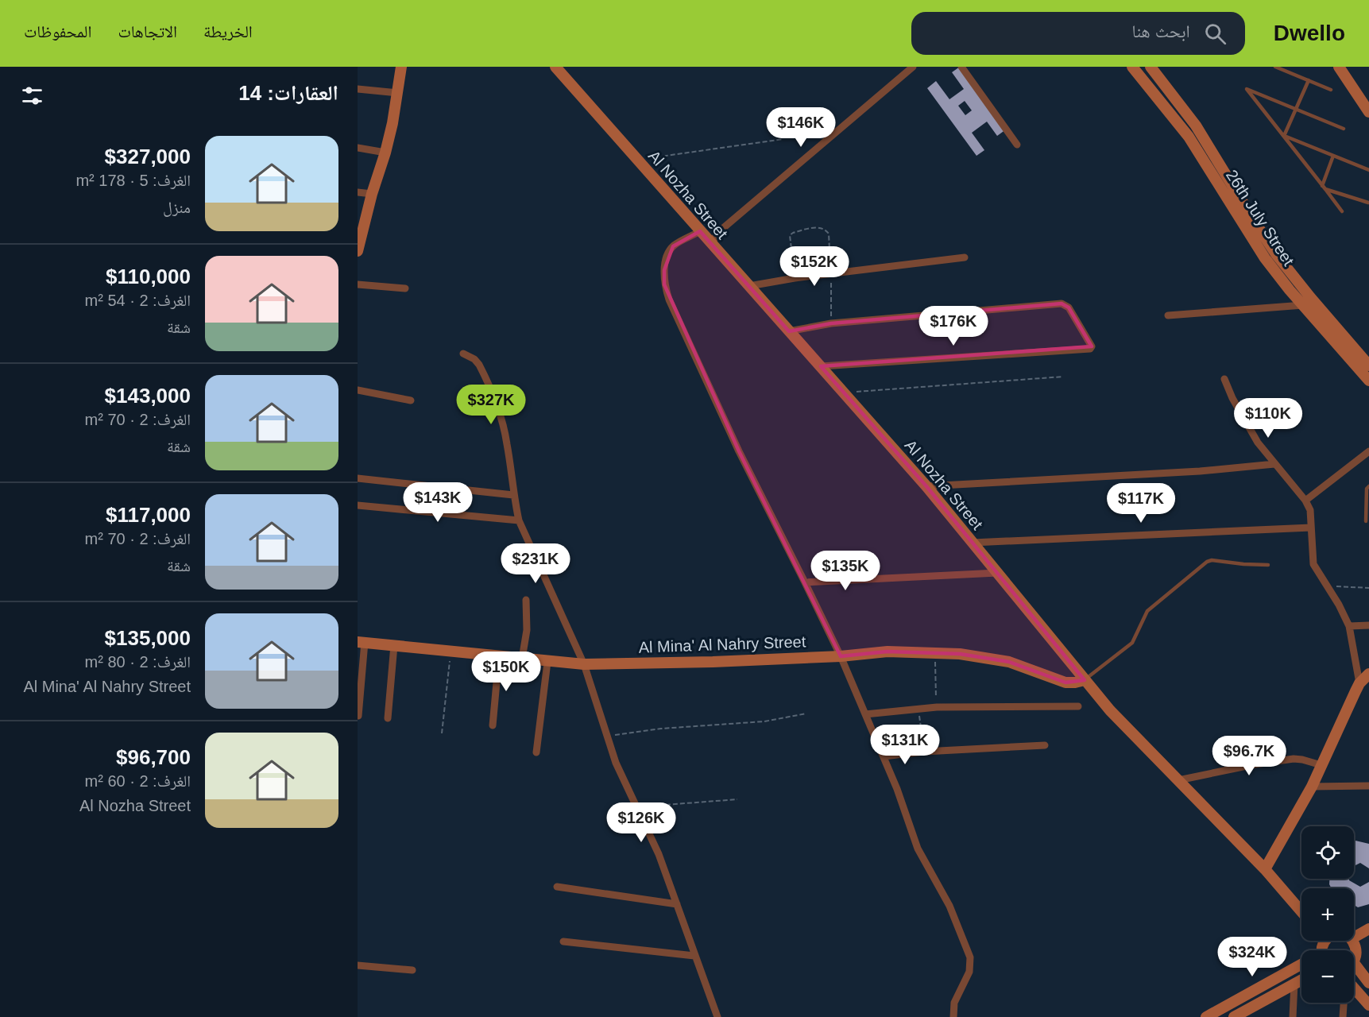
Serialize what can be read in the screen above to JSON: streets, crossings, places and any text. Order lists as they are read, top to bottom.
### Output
{
  "streets": {
    "main road": ["Al Nozha Street", "26th July Street", "Al Mina' Al Nahry Street"]
  },
  "crossings": [
    ["Al Nozha Street", "Al Mina' Al Nahry Street"]
  ],
  "page": {
    "header": "Dwello",
    "search": "ابحث هنا",
    "nav": ["الخريطة", "الاتجاهات", "المحفوظات"],
    "heading": "العقارات: 14",
    "price": [
      "$146K",
      "$152K",
      "$176K",
      "$327K",
      "$110K",
      "$143K",
      "$117K",
      "$231K",
      "$135K",
      "$150K",
      "$131K",
      "$96.7K",
      "$126K",
      "$324K"
    ],
    "list": [
      {
        "name": "$327,000",
        "note": "الغرف: 5 · 178 m² · منزل"
      },
      {
        "name": "$110,000",
        "note": "الغرف: 2 · 54 m² · شقة"
      },
      {
        "name": "$143,000",
        "note": "الغرف: 2 · 70 m² · شقة"
      },
      {
        "name": "$117,000",
        "note": "الغرف: 2 · 70 m² · شقة"
      },
      {
        "name": "$135,000",
        "note": "الغرف: 2 · 80 m² · Al Mina' Al Nahry Street"
      },
      {
        "name": "$96,700",
        "note": "الغرف: 2 · 60 m² · Al Nozha Street"
      }
    ],
    "map_buttons": ["+", "−"]
  }
}
